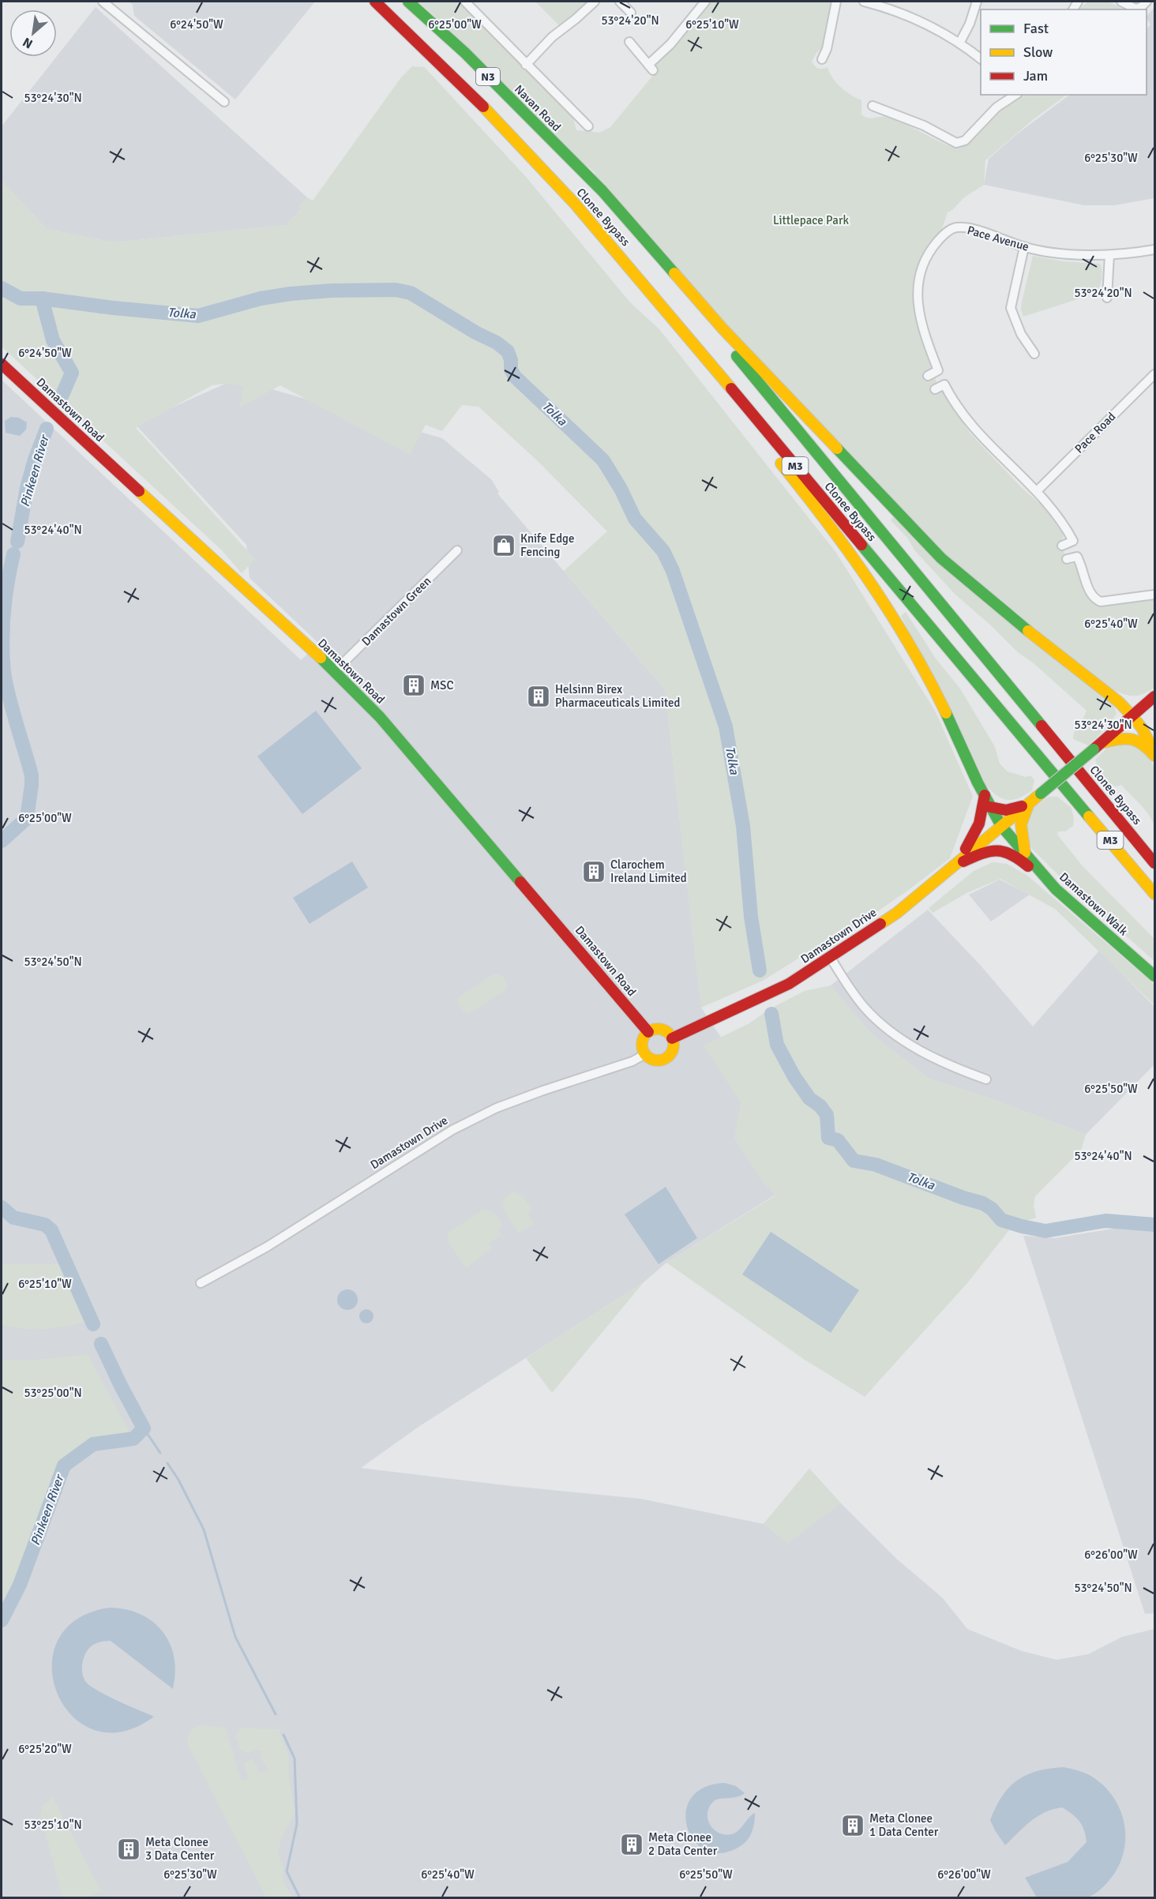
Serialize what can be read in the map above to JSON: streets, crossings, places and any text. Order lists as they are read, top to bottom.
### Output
{
  "streets": {
    "main road": [
      "N3",
      "Navan Road",
      "Clonee Bypass",
      "Damastown Road",
      "M3",
      "Damastown Walk",
      "Damastown Drive"
    ],
    "street": ["Pace Avenue", "Pace Road", "Damastown Green"]
  },
  "crossings": [
    ["N3", "Clonee Bypass"],
    ["N3", "Damastown Walk"],
    ["Navan Road", "Clonee Bypass"],
    ["Clonee Bypass", "Damastown Walk"],
    ["Damastown Road", "Damastown Green"],
    ["Damastown Road", "Damastown Drive"],
    ["Damastown Walk", "Damastown Drive"]
  ],
  "water": ["Tolka", "Pinkeen River"],
  "parks": ["Littlepace Park"],
  "places": {
    "shop": ["Knife Edge Fencing"],
    "building": [
      "MSC",
      "Helsinn Birex Pharmaceuticals Limited",
      "Clarochem Ireland Limited",
      "Meta Clonee 1 Data Center",
      "Meta Clonee 2 Data Center",
      "Meta Clonee 3 Data Center"
    ]
  },
  "legend": ["Fast", "Slow", "Jam"],
  "north": "bottom left",
  "coordinates": [
    "53°24'20\"N",
    "6°24'50\"W",
    "6°25'00\"W",
    "6°25'10\"W",
    "53°24'30\"N",
    "6°25'30\"W",
    "53°24'40\"N",
    "6°25'40\"W",
    "53°24'50\"N",
    "6°25'50\"W",
    "53°25'00\"N",
    "6°26'00\"W",
    "6°25'20\"W",
    "53°25'10\"N"
  ]
}
